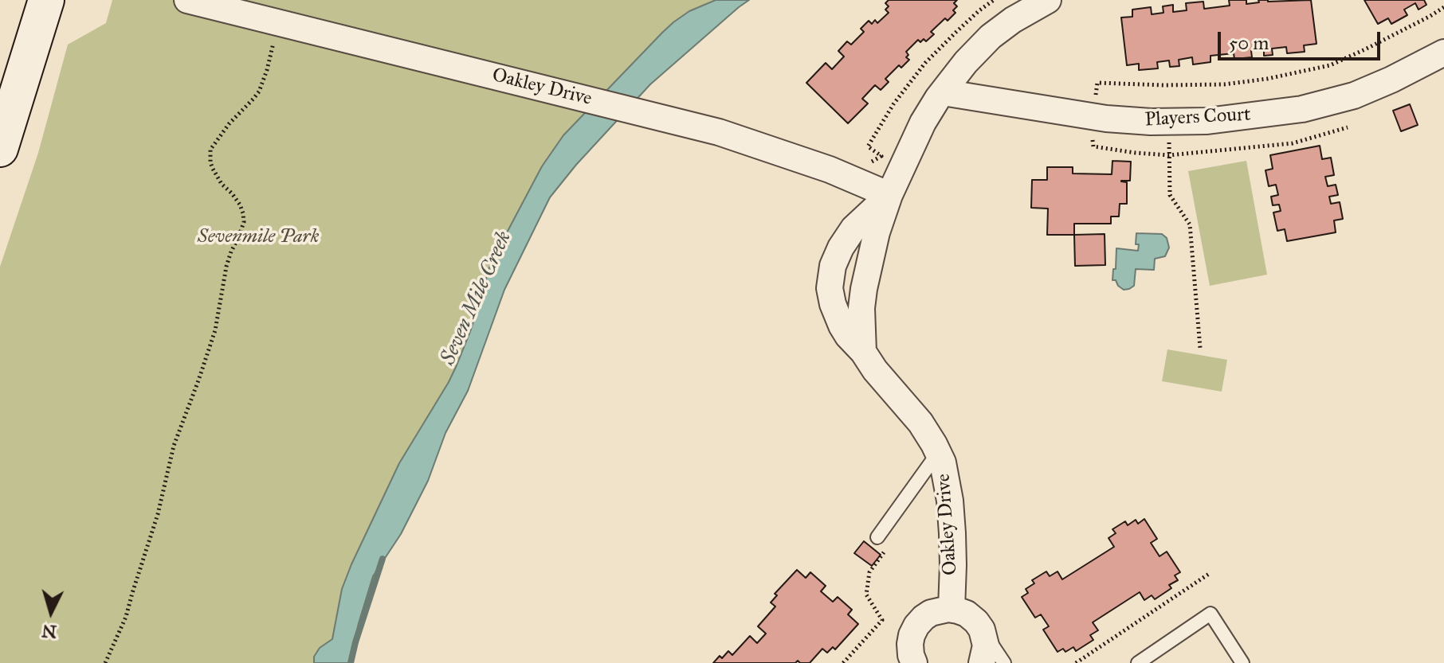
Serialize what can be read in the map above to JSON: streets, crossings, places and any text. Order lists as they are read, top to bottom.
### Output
{
  "streets": {
    "street": ["Oakley Drive", "Players Court"]
  },
  "water": ["Seven Mile Creek"],
  "parks": ["Sevenmile Park"],
  "scale_bar": "50 m",
  "north": "bottom"
}
